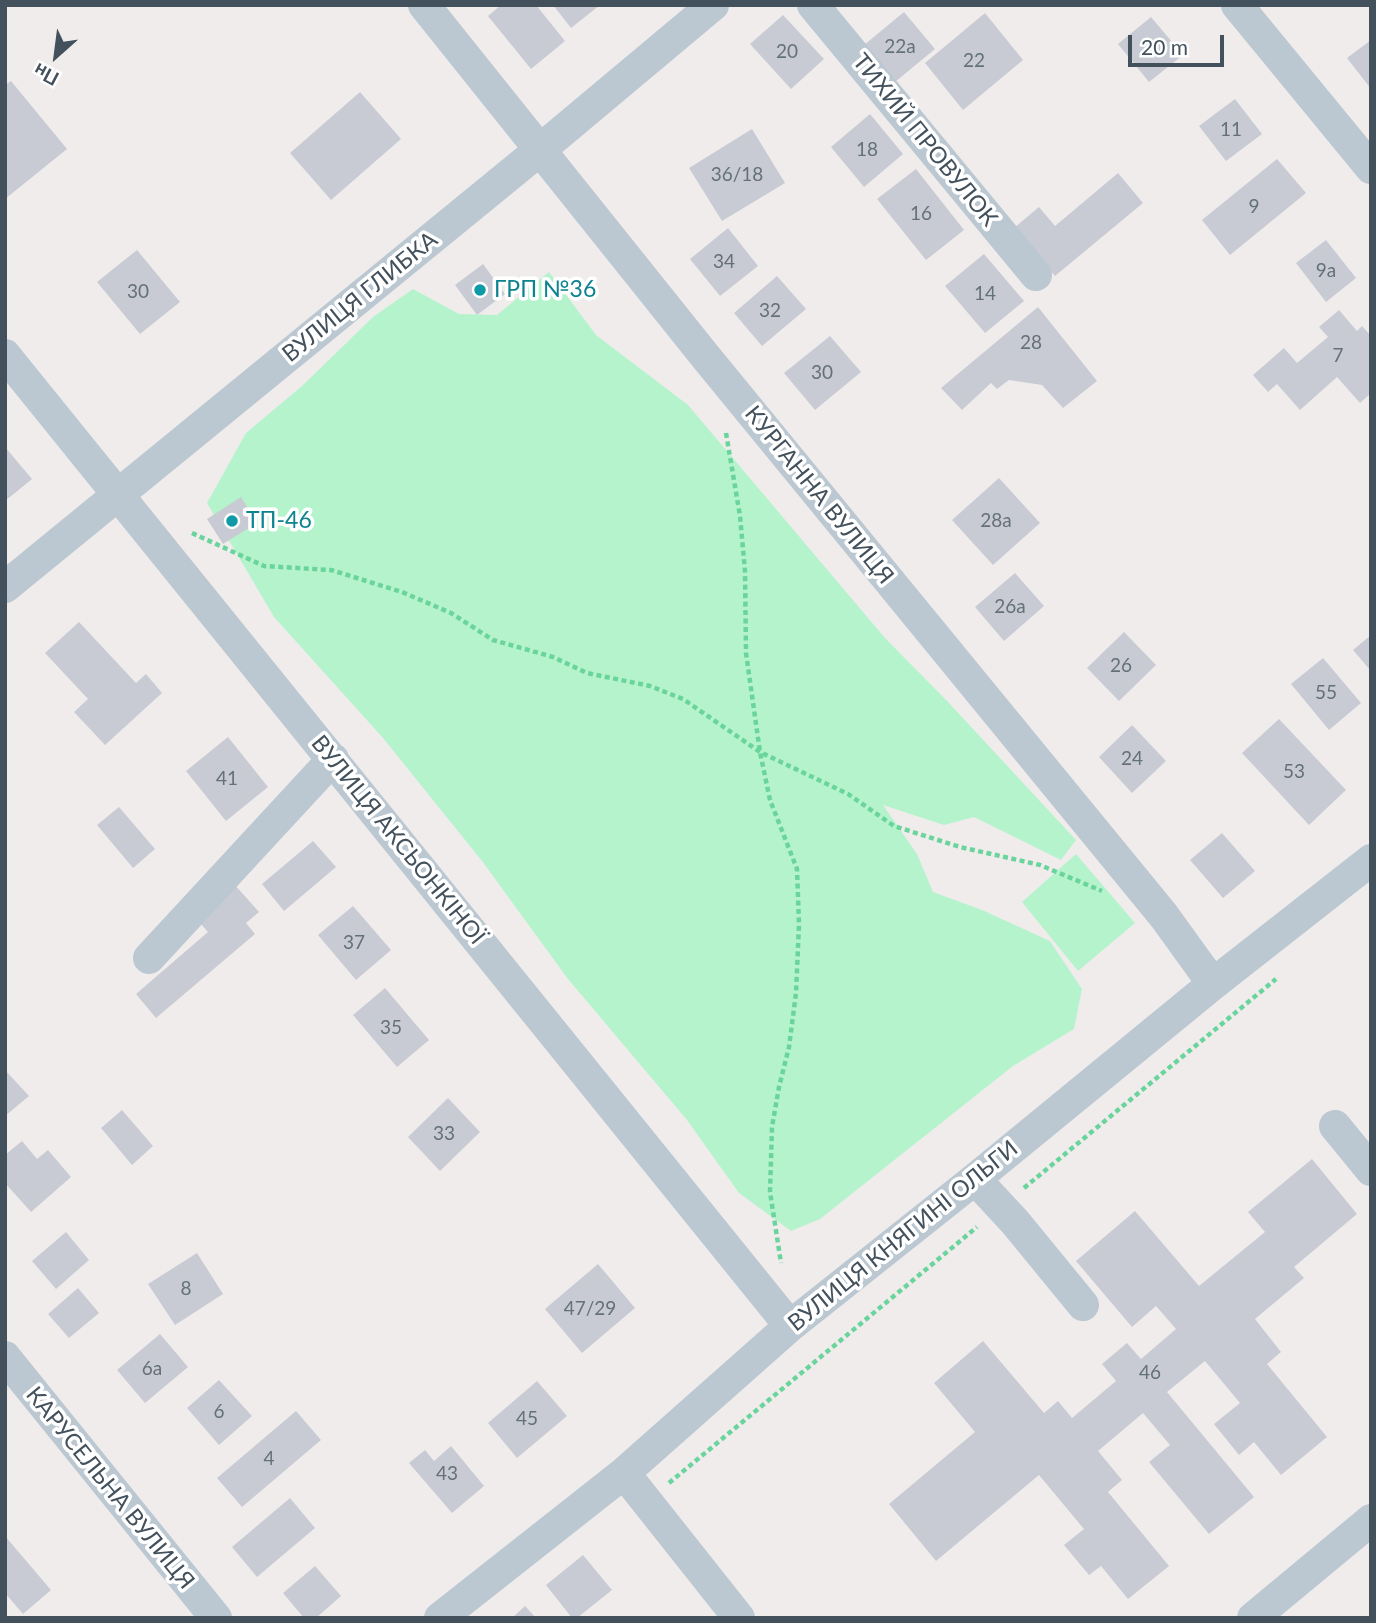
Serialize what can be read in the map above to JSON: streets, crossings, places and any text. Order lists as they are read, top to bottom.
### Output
{
  "streets": {
    "street": [
      "ТИХИЙ ПРОВУЛОК",
      "ВУЛИЦЯ ГЛИБКА",
      "КУРГАННА ВУЛИЦЯ",
      "ВУЛИЦЯ АКСЬОНКІНОЇ",
      "ВУЛИЦЯ КНЯГИНІ ОЛЬГИ",
      "КАРУСЕЛЬНА ВУЛИЦЯ"
    ]
  },
  "crossings": [
    ["ВУЛИЦЯ ГЛИБКА", "КУРГАННА ВУЛИЦЯ"],
    ["ВУЛИЦЯ ГЛИБКА", "ВУЛИЦЯ АКСЬОНКІНОЇ"],
    ["КУРГАННА ВУЛИЦЯ", "ВУЛИЦЯ КНЯГИНІ ОЛЬГИ"],
    ["ВУЛИЦЯ АКСЬОНКІНОЇ", "ВУЛИЦЯ КНЯГИНІ ОЛЬГИ"]
  ],
  "places": ["ГРП №36", "ТП-46"],
  "house_numbers": [
    "22а",
    "20",
    "22",
    "11",
    "18",
    "36/18",
    "9",
    "16",
    "34",
    "9а",
    "30",
    "14",
    "32",
    "28",
    "7",
    "30",
    "28а",
    "26а",
    "26",
    "55",
    "24",
    "53",
    "41",
    "37",
    "35",
    "33",
    "8",
    "47/29",
    "6а",
    "46",
    "6",
    "45",
    "4",
    "43"
  ],
  "scale_bar": "20 m",
  "north": "bottom left"
}
